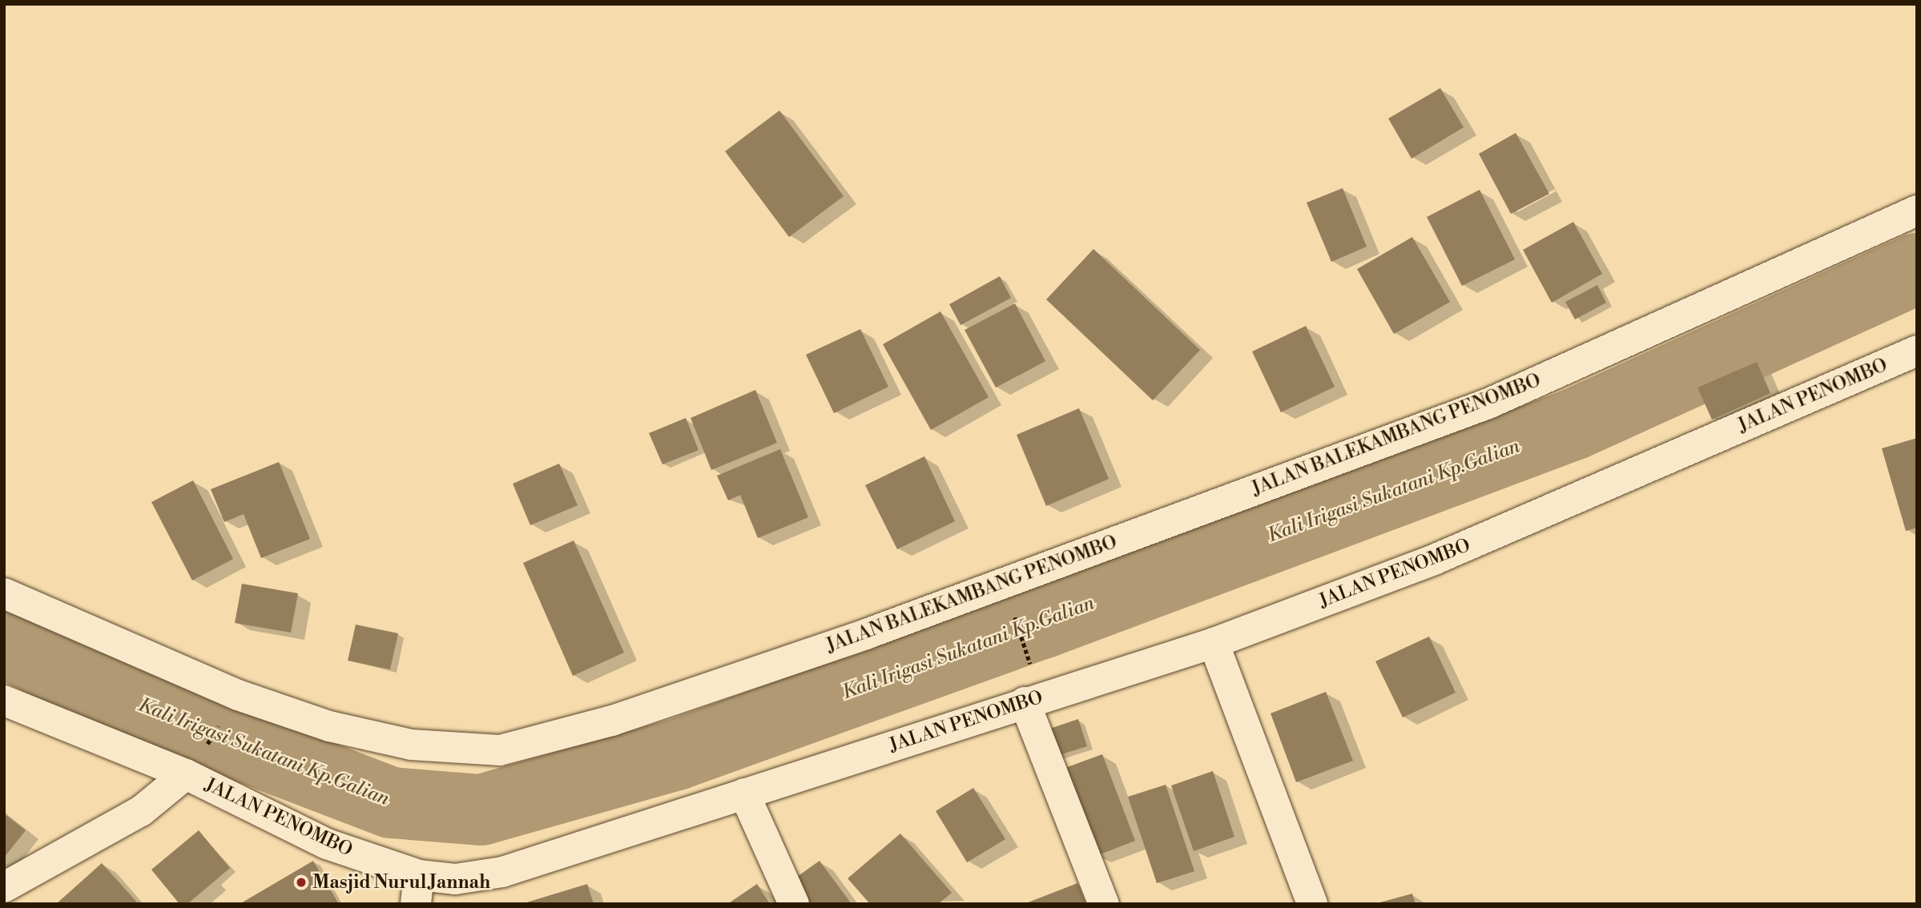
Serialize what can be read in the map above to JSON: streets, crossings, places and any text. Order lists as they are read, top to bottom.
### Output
{
  "streets": {
    "street": ["JALAN PENOMBO", "JALAN BALEKAMBANG PENOMBO"]
  },
  "water": ["Kali Irigasi Sukatani Kp.Galian"],
  "places": ["Masjid Nurul Jannah"]
}
